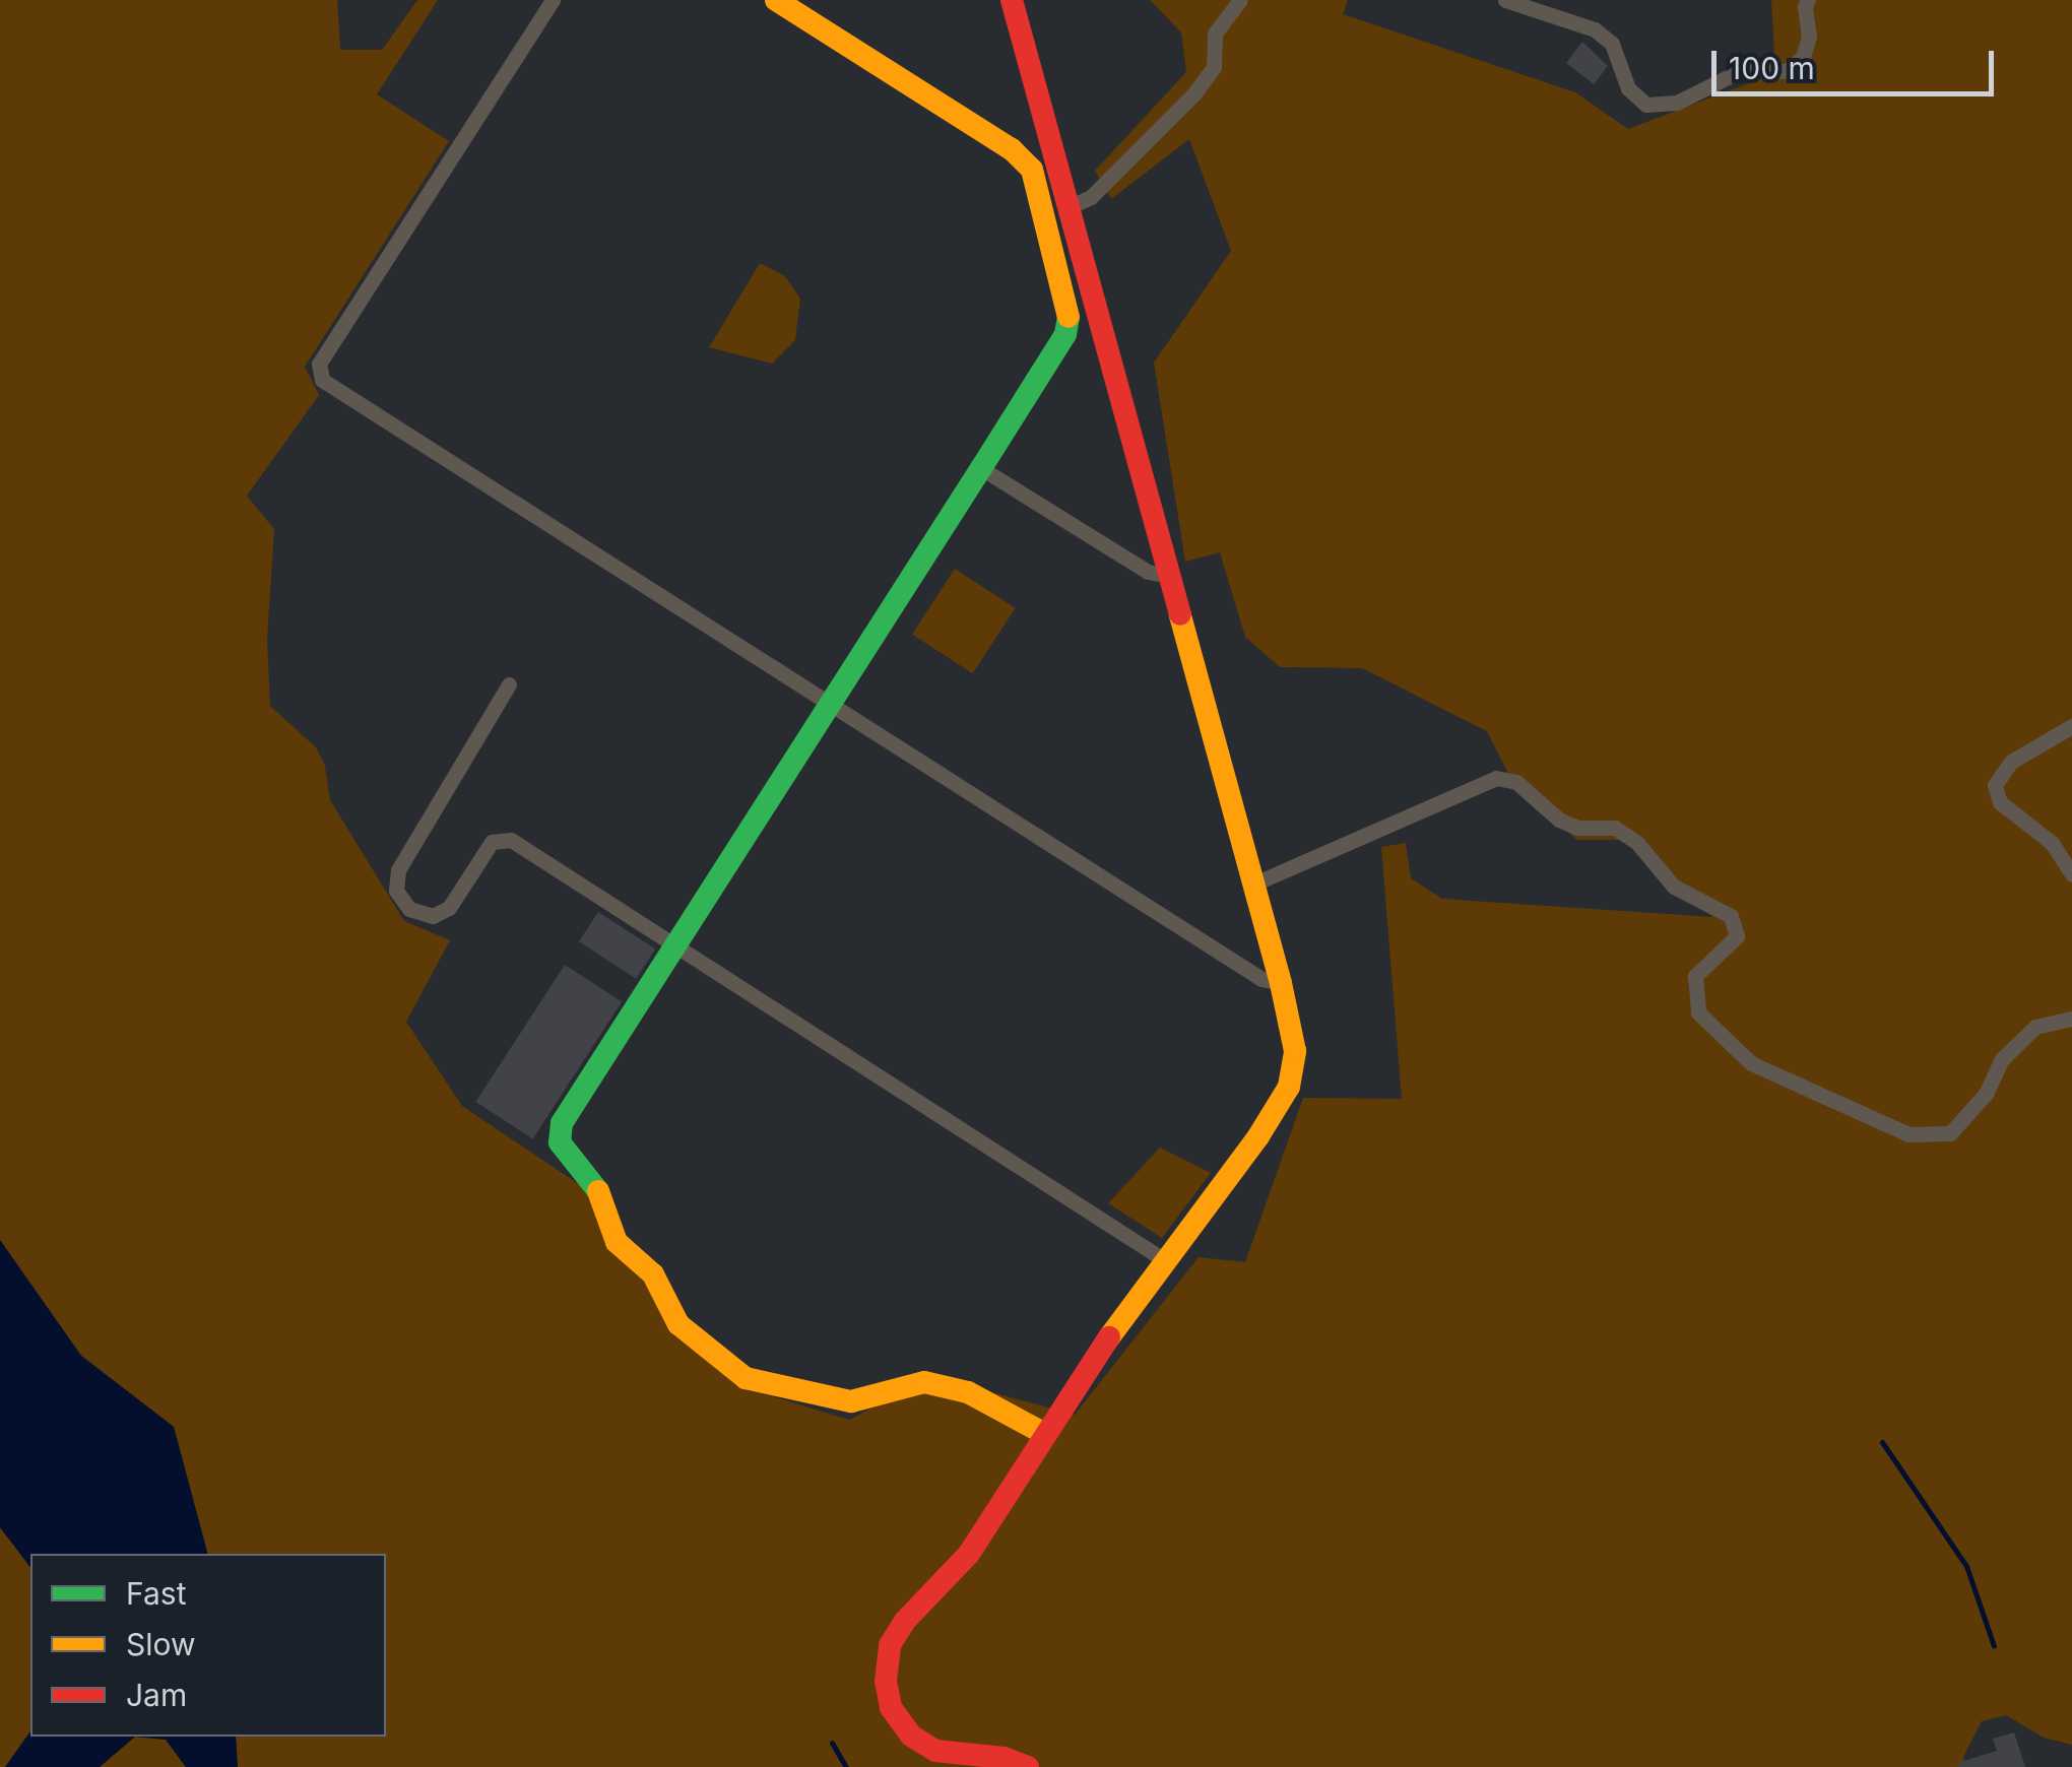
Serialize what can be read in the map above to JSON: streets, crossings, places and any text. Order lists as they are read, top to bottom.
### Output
{
  "legend": ["Fast", "Slow", "Jam"],
  "scale_bar": "100 m"
}
